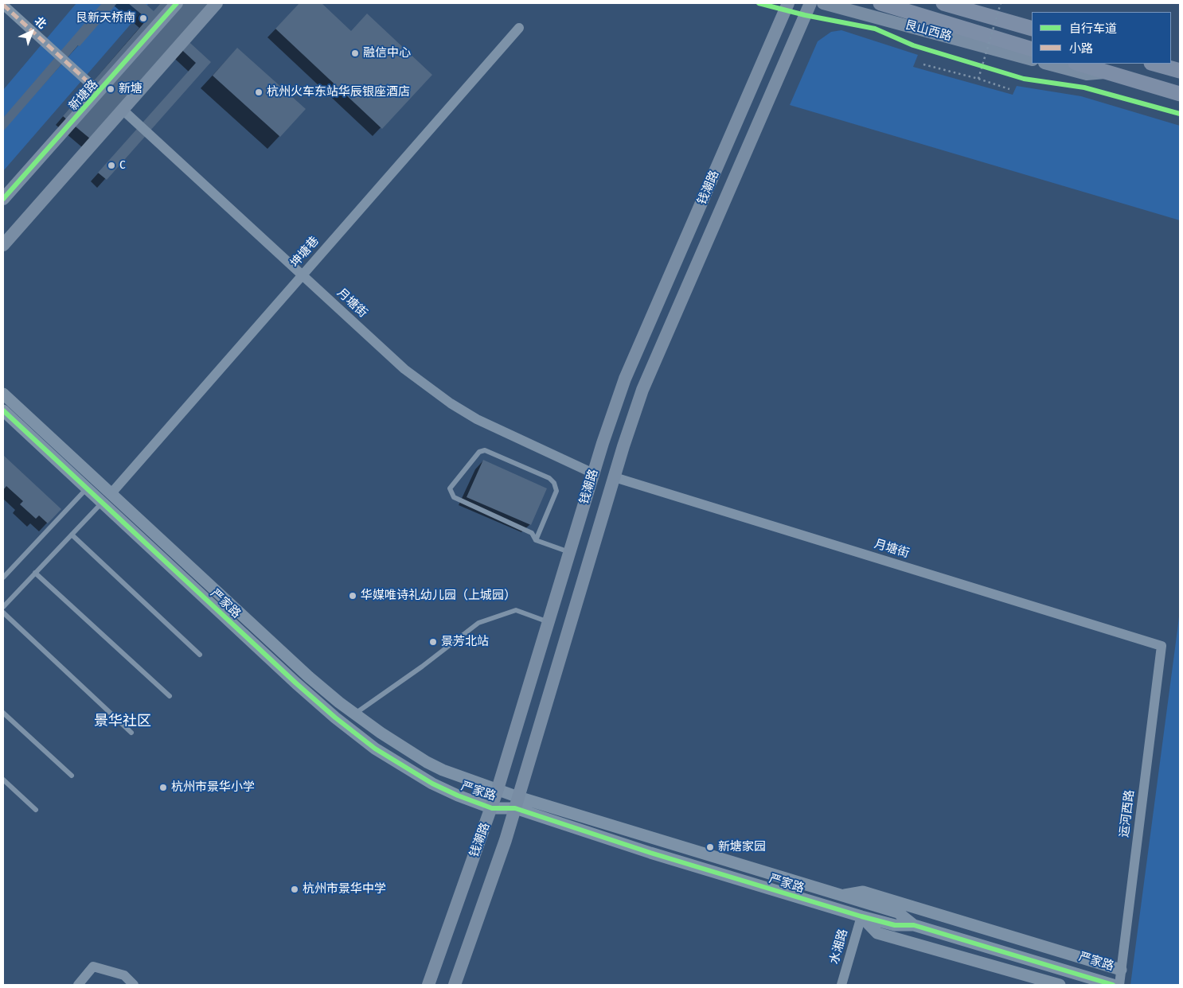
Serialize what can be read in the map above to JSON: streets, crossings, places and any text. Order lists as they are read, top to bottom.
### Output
{
  "streets": {
    "main road": ["艮山西路", "新塘路", "钱潮路"],
    "street": [
      "坤塘巷",
      "月塘街",
      "严家路",
      "运河西路",
      "水湘路"
    ]
  },
  "crossings": [
    ["钱潮路", "月塘街"],
    ["钱潮路", "严家路"],
    ["坤塘巷", "月塘街"],
    ["坤塘巷", "严家路"],
    ["月塘街", "运河西路"],
    ["严家路", "运河西路"],
    ["严家路", "水湘路"]
  ],
  "districts": ["景华社区"],
  "places": [
    "艮新天桥南",
    "融信中心",
    "新塘",
    "杭州火车东站华辰银座酒店",
    "C",
    "华媒唯诗礼幼儿园（上城园）",
    "景芳北站",
    "杭州市景华小学",
    "新塘家园",
    "杭州市景华中学"
  ],
  "legend": ["自行车道", "小路"],
  "north": "top right"
}
